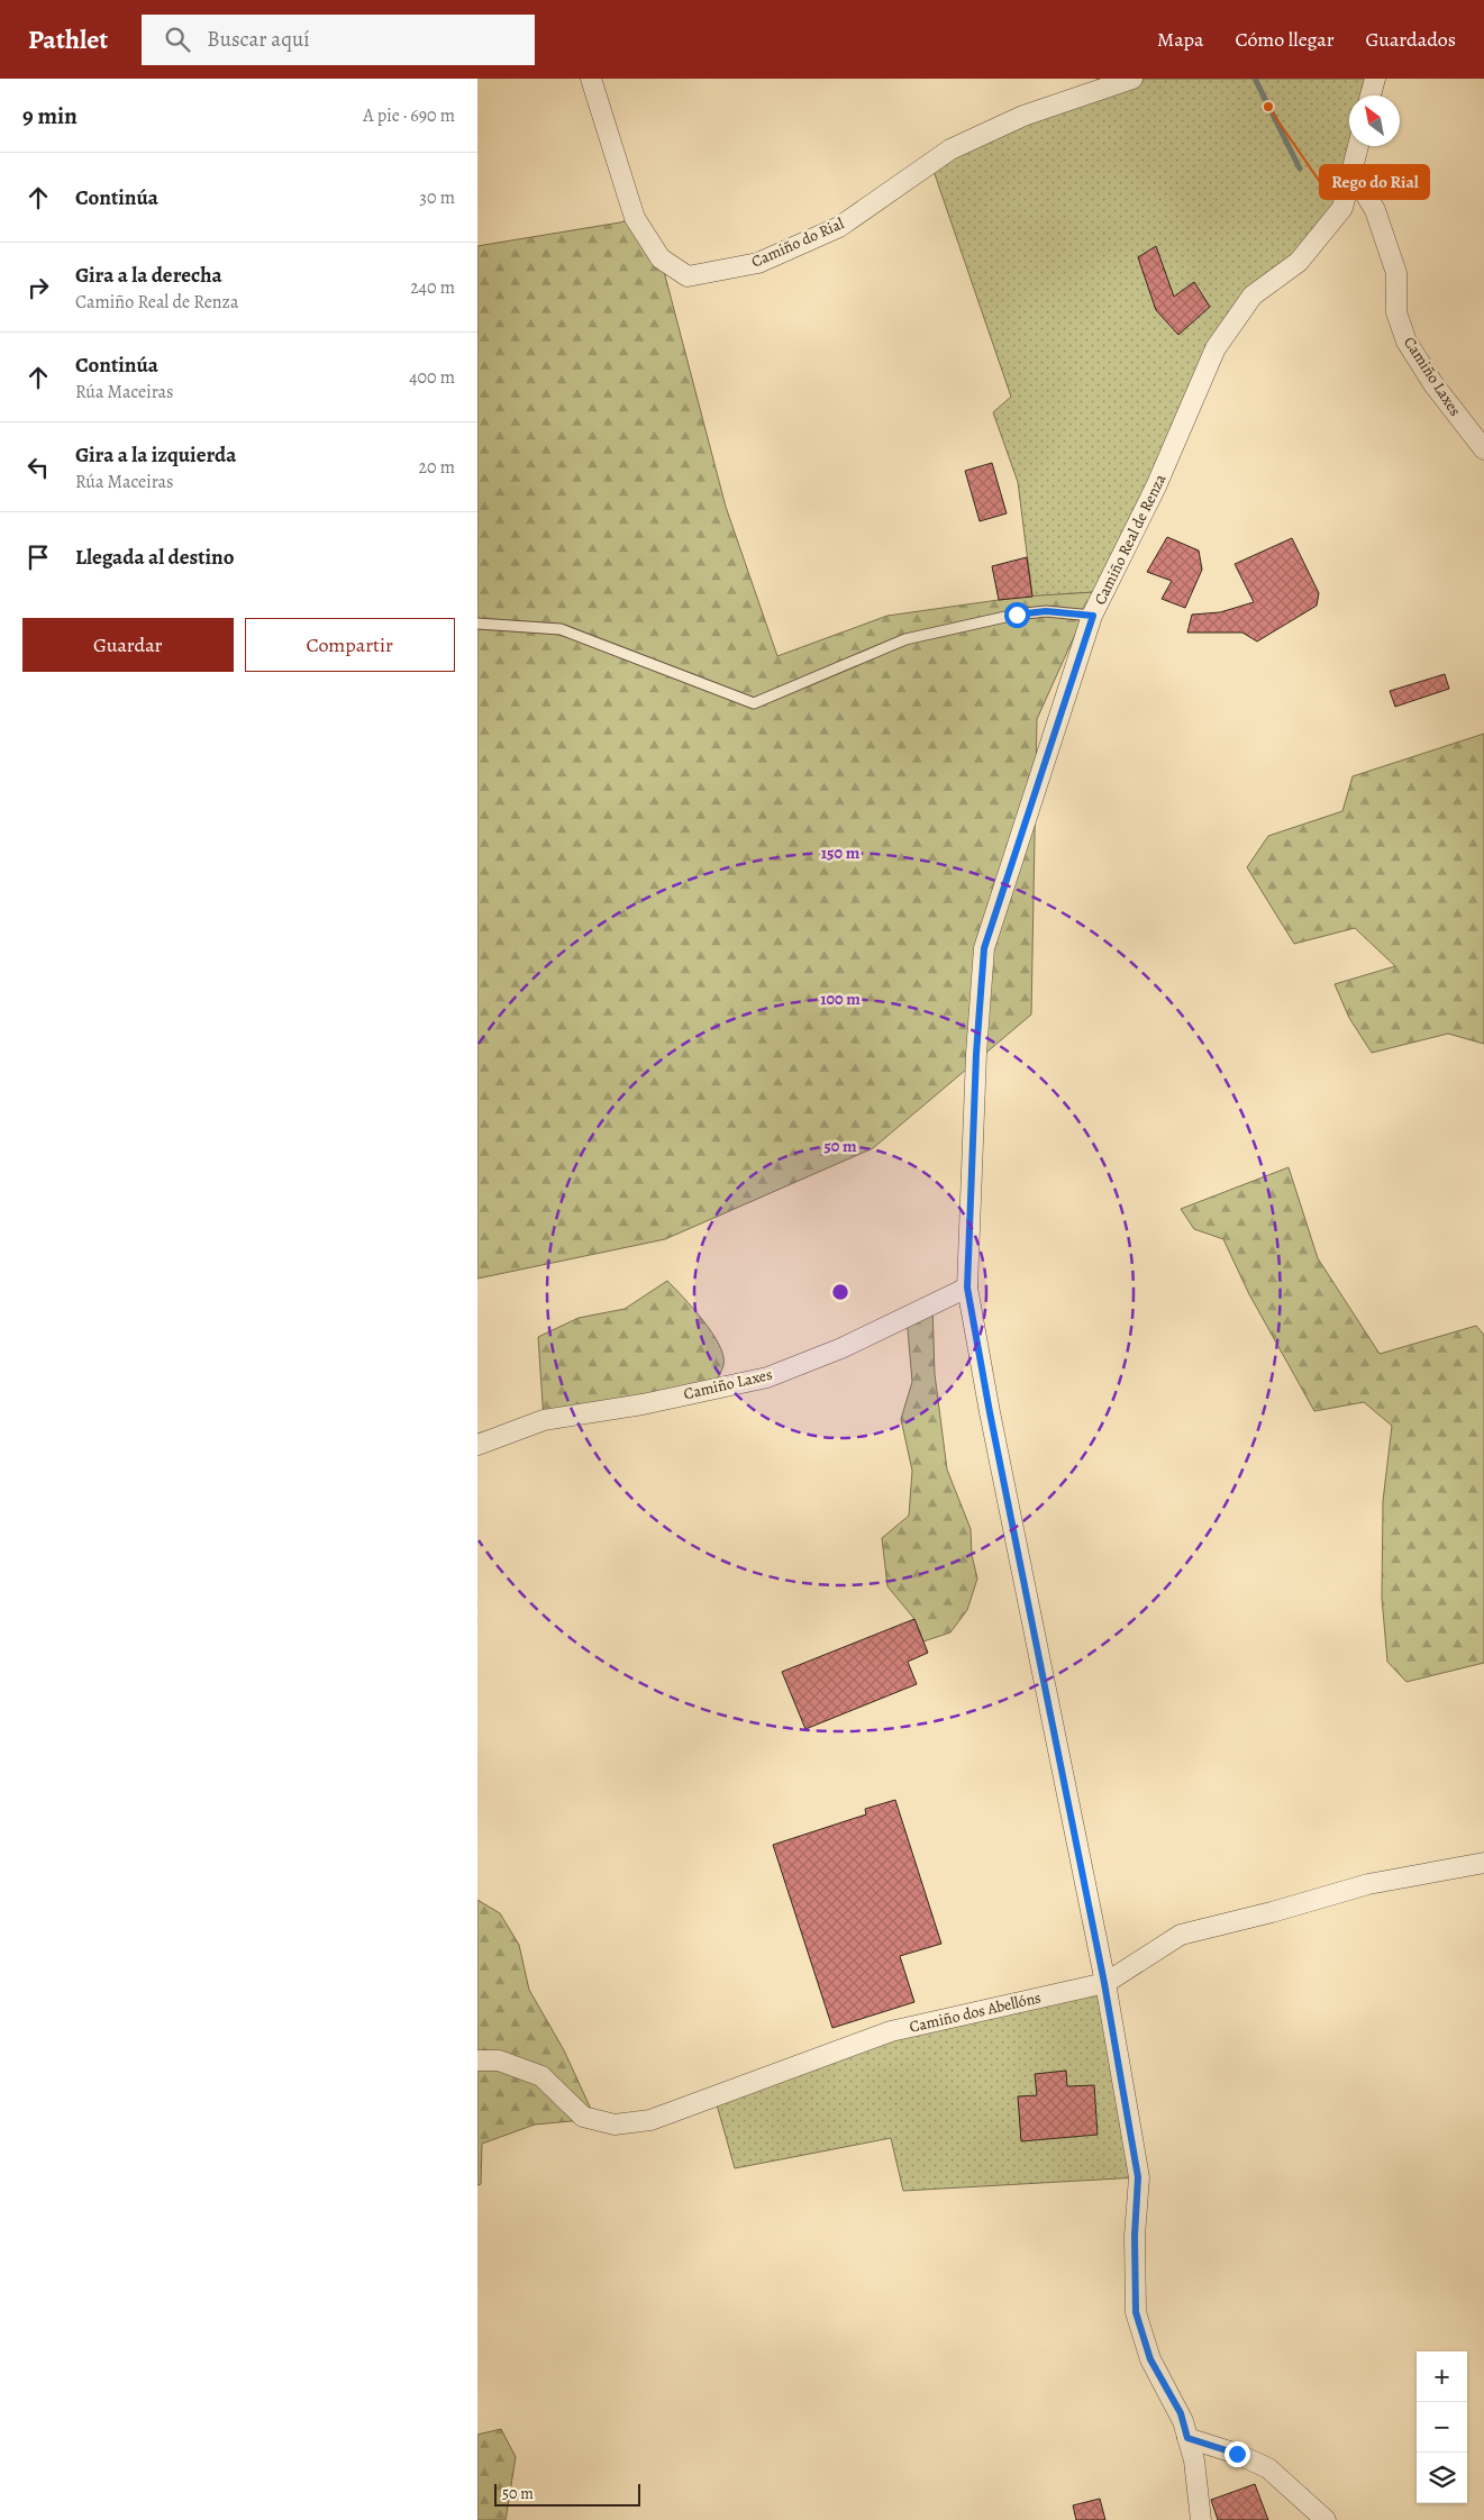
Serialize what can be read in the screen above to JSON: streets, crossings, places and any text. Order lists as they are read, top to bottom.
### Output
{
  "streets": {
    "street": [
      "Camiño do Rial",
      "Camiño Laxes",
      "Camiño Real de Renza",
      "Camiño dos Abellóns"
    ]
  },
  "crossings": [
    ["Camiño Laxes", "Camiño Real de Renza"],
    ["Camiño Real de Renza", "Camiño dos Abellóns"]
  ],
  "places": ["Rego do Rial"],
  "scale_bar": "50 m",
  "north": "top left",
  "page": {
    "header": "Pathlet",
    "search": "Buscar aquí",
    "nav": ["Mapa", "Cómo llegar", "Guardados"],
    "heading": ["9 min", "A pie · 690 m"],
    "list": [
      ["Continúa", "30 m"],
      ["Gira a la derecha", "Camiño Real de Renza", "240 m"],
      ["Continúa", "Rúa Maceiras", "400 m"],
      ["Gira a la izquierda", "Rúa Maceiras", "20 m"],
      "Llegada al destino"
    ],
    "buttons": ["Guardar", "Compartir"],
    "map_buttons": ["+", "−"],
    "scale": "50 m"
  },
  "rings": ["150 m", "100 m", "50 m"]
}
